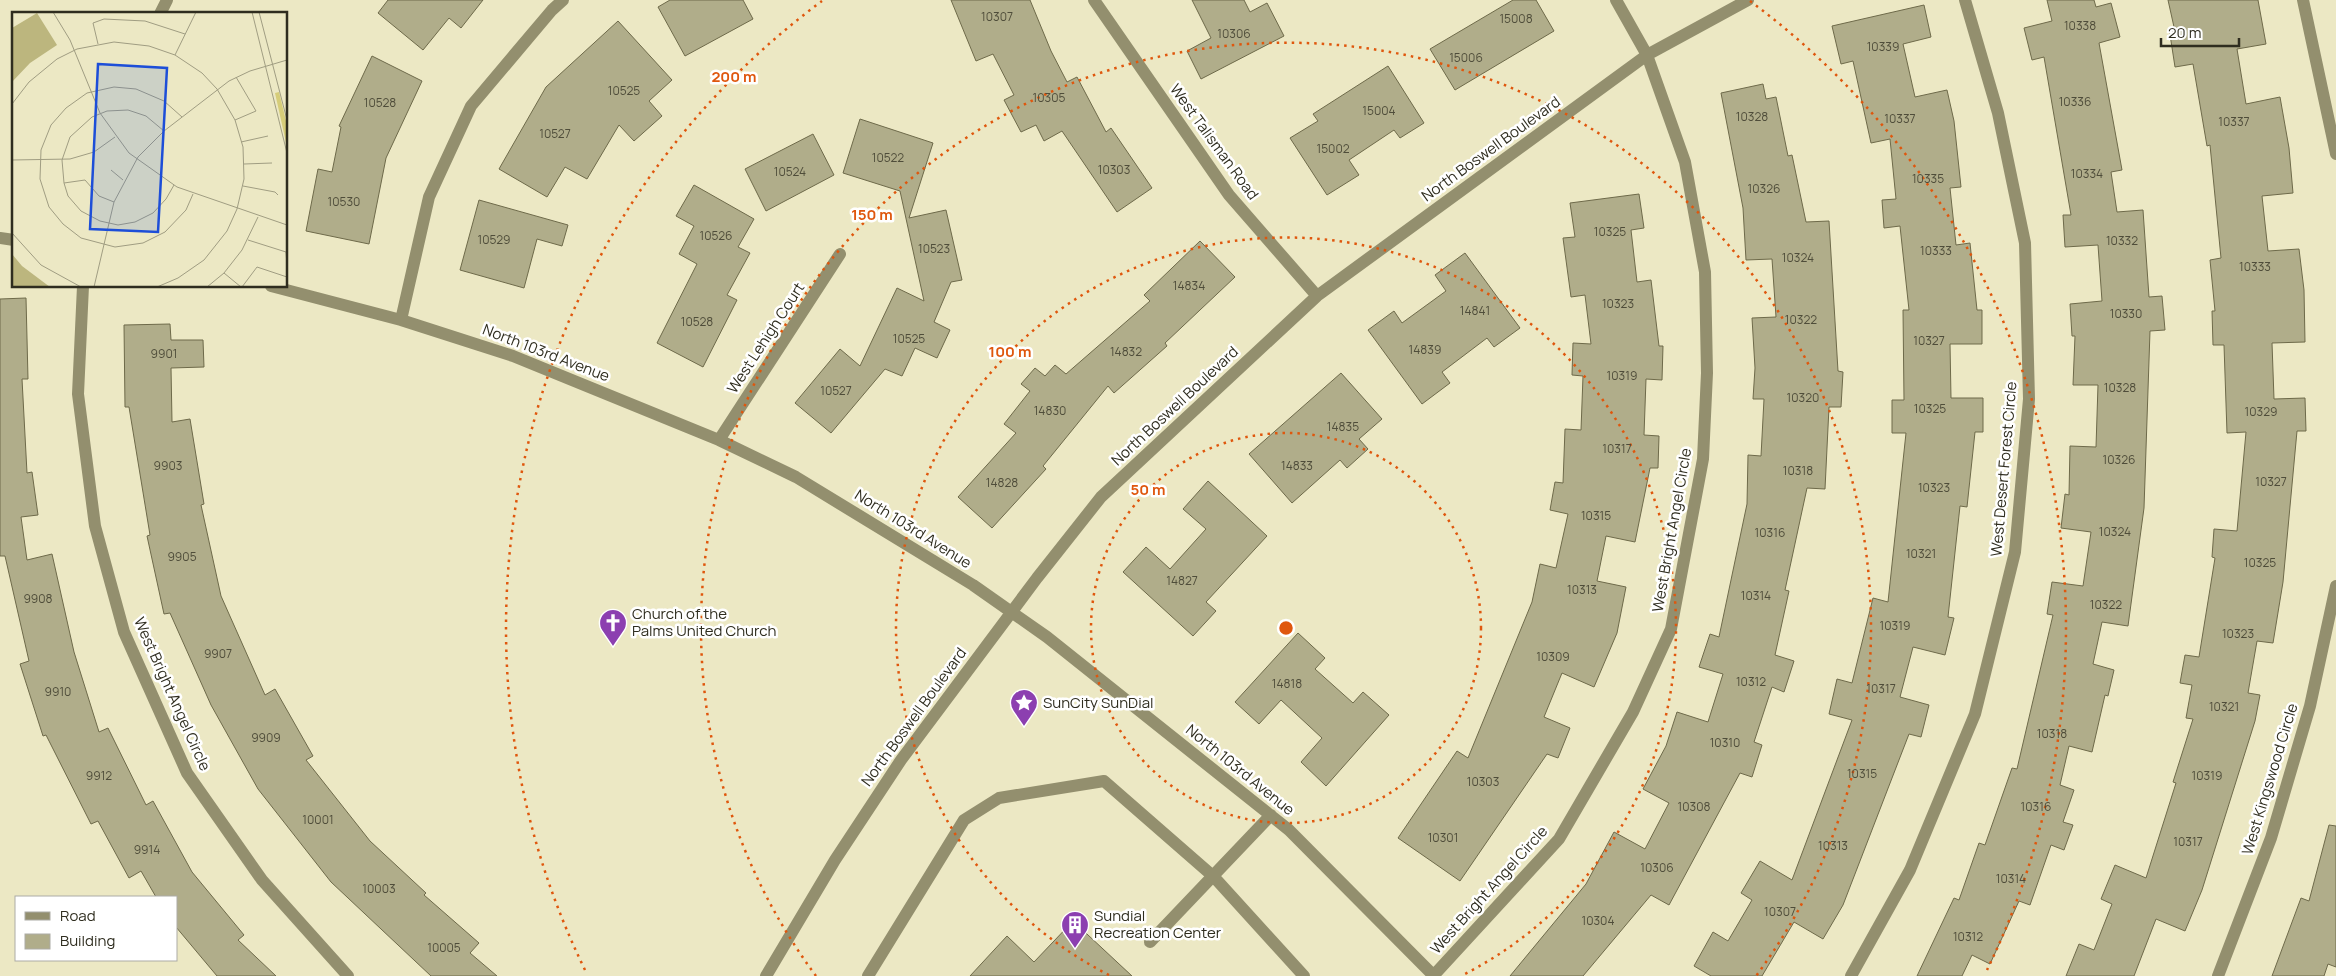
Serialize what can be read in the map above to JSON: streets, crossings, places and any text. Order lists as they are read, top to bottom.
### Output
{
  "streets": {
    "street": [
      "West Talisman Road",
      "North Boswell Boulevard",
      "West Lehigh Court",
      "North 103rd Avenue",
      "West Desert Forest Circle",
      "West Bright Angel Circle",
      "West Kingswood Circle"
    ]
  },
  "crossings": [
    ["West Talisman Road", "North Boswell Boulevard"],
    ["North Boswell Boulevard", "North 103rd Avenue"],
    ["North Boswell Boulevard", "West Bright Angel Circle"],
    ["West Lehigh Court", "North 103rd Avenue"],
    ["North 103rd Avenue", "West Bright Angel Circle"]
  ],
  "places": {
    "church": ["Church of the Palms United Church"],
    "place": ["SunCity SunDial"],
    "building": ["Sundial Recreation Center"]
  },
  "house_numbers": [
    "10307",
    "15008",
    "10338",
    "10306",
    "10339",
    "15006",
    "10525",
    "10305",
    "10336",
    "10528",
    "15004",
    "10328",
    "10337",
    "10337",
    "10527",
    "15002",
    "10522",
    "10303",
    "10524",
    "10334",
    "10335",
    "10326",
    "10530",
    "10325",
    "10526",
    "10529",
    "10332",
    "10523",
    "10333",
    "10324",
    "10333",
    "14834",
    "10323",
    "14841",
    "10330",
    "10322",
    "10528",
    "10525",
    "10327",
    "14839",
    "14832",
    "9901",
    "10319",
    "10328",
    "10527",
    "10320",
    "10325",
    "14830",
    "10329",
    "14835",
    "10317",
    "10326",
    "9903",
    "14833",
    "10318",
    "10327",
    "14828",
    "10323",
    "10315",
    "10324",
    "10316",
    "10321",
    "9905",
    "10325",
    "14827",
    "10313",
    "10314",
    "9908",
    "10322",
    "10319",
    "10323",
    "9907",
    "10309",
    "10312",
    "14818",
    "10317",
    "9910",
    "10321",
    "10318",
    "9909",
    "10310",
    "10315",
    "9912",
    "10319",
    "10303",
    "10308",
    "10316",
    "10001",
    "10301",
    "10317",
    "10313",
    "9914",
    "10306",
    "10314",
    "10003",
    "10307",
    "10304",
    "10312",
    "10005"
  ],
  "legend": ["Road", "Building"],
  "scale_bar": "20 m",
  "rings": [
    "200 m",
    "150 m",
    "100 m",
    "50 m"
  ]
}
